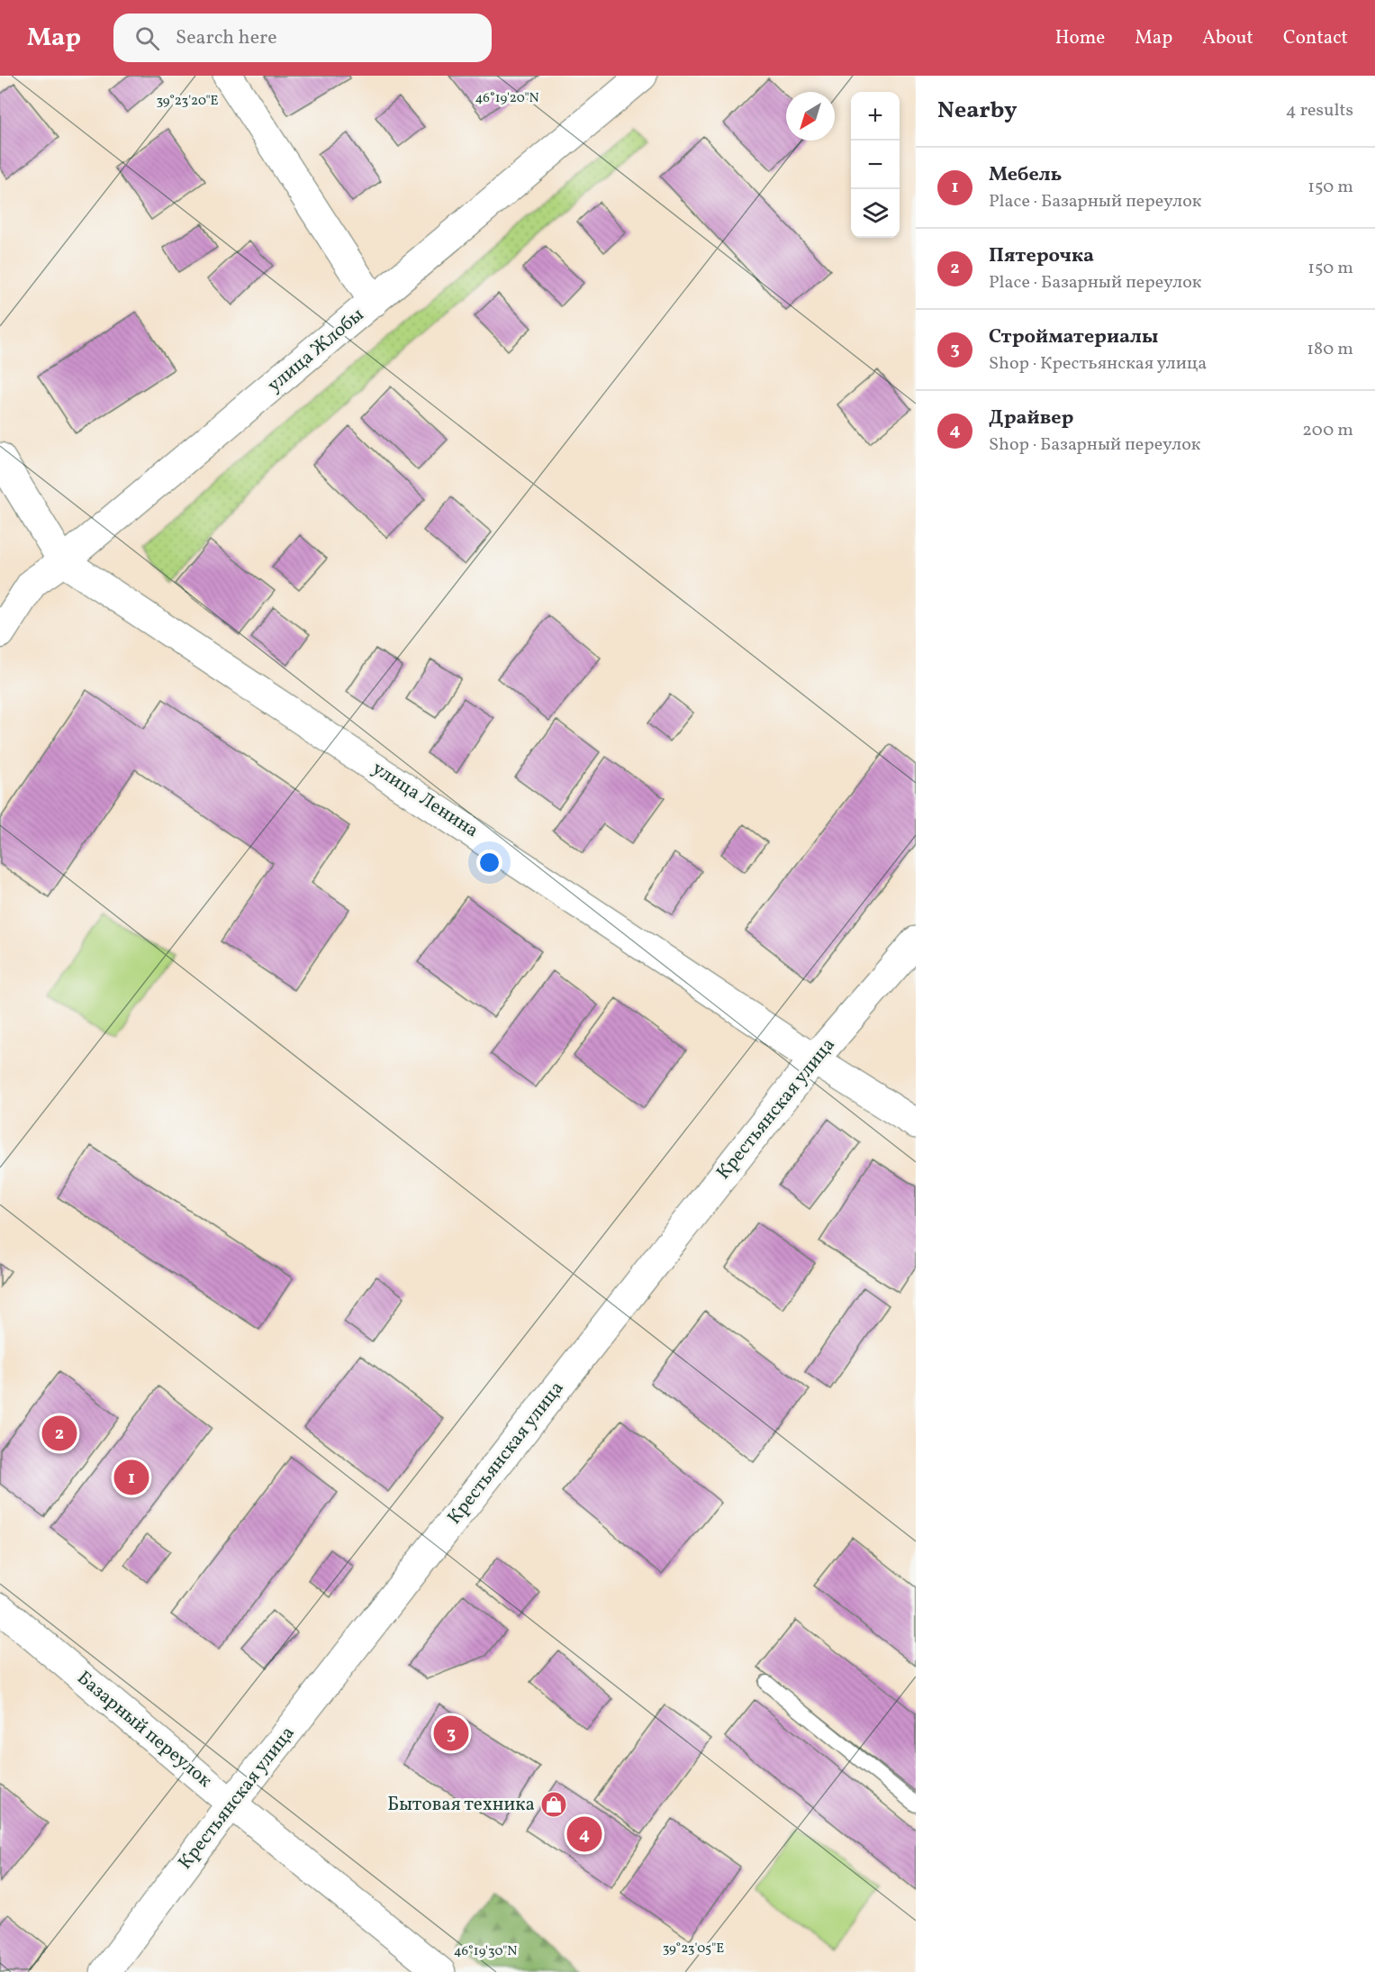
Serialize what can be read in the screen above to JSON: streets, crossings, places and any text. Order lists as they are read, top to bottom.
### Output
{
  "streets": {
    "street": [
      "улица Жлобы",
      "улица Ленина",
      "Крестьянская улица",
      "Базарный переулок"
    ]
  },
  "crossings": [
    ["улица Жлобы", "улица Ленина"],
    ["улица Ленина", "Крестьянская улица"],
    ["Крестьянская улица", "Базарный переулок"]
  ],
  "places": {
    "shop": ["Бытовая техника"]
  },
  "north": "bottom left",
  "page": {
    "header": "Map",
    "search": "Search here",
    "nav": [
      "Home",
      "Map",
      "About",
      "Contact"
    ],
    "heading": ["Nearby", "4 results"],
    "map_buttons": ["+", "−"],
    "list": [
      {
        "mark": "1",
        "name": "Мебель",
        "note": "Place · Базарный переулок",
        "value": "150 m"
      },
      {
        "mark": "2",
        "name": "Пятерочка",
        "note": "Place · Базарный переулок",
        "value": "150 m"
      },
      {
        "mark": "3",
        "name": "Стройматериалы",
        "note": "Shop · Крестьянская улица",
        "value": "180 m"
      },
      {
        "mark": "4",
        "name": "Драйвер",
        "note": "Shop · Базарный переулок",
        "value": "200 m"
      }
    ],
    "pins": [
      "2",
      "1",
      "3",
      "4"
    ]
  },
  "coordinates": [
    "46°19'20\"N",
    "39°23'20\"E",
    "39°23'05\"E",
    "46°19'30\"N"
  ]
}
